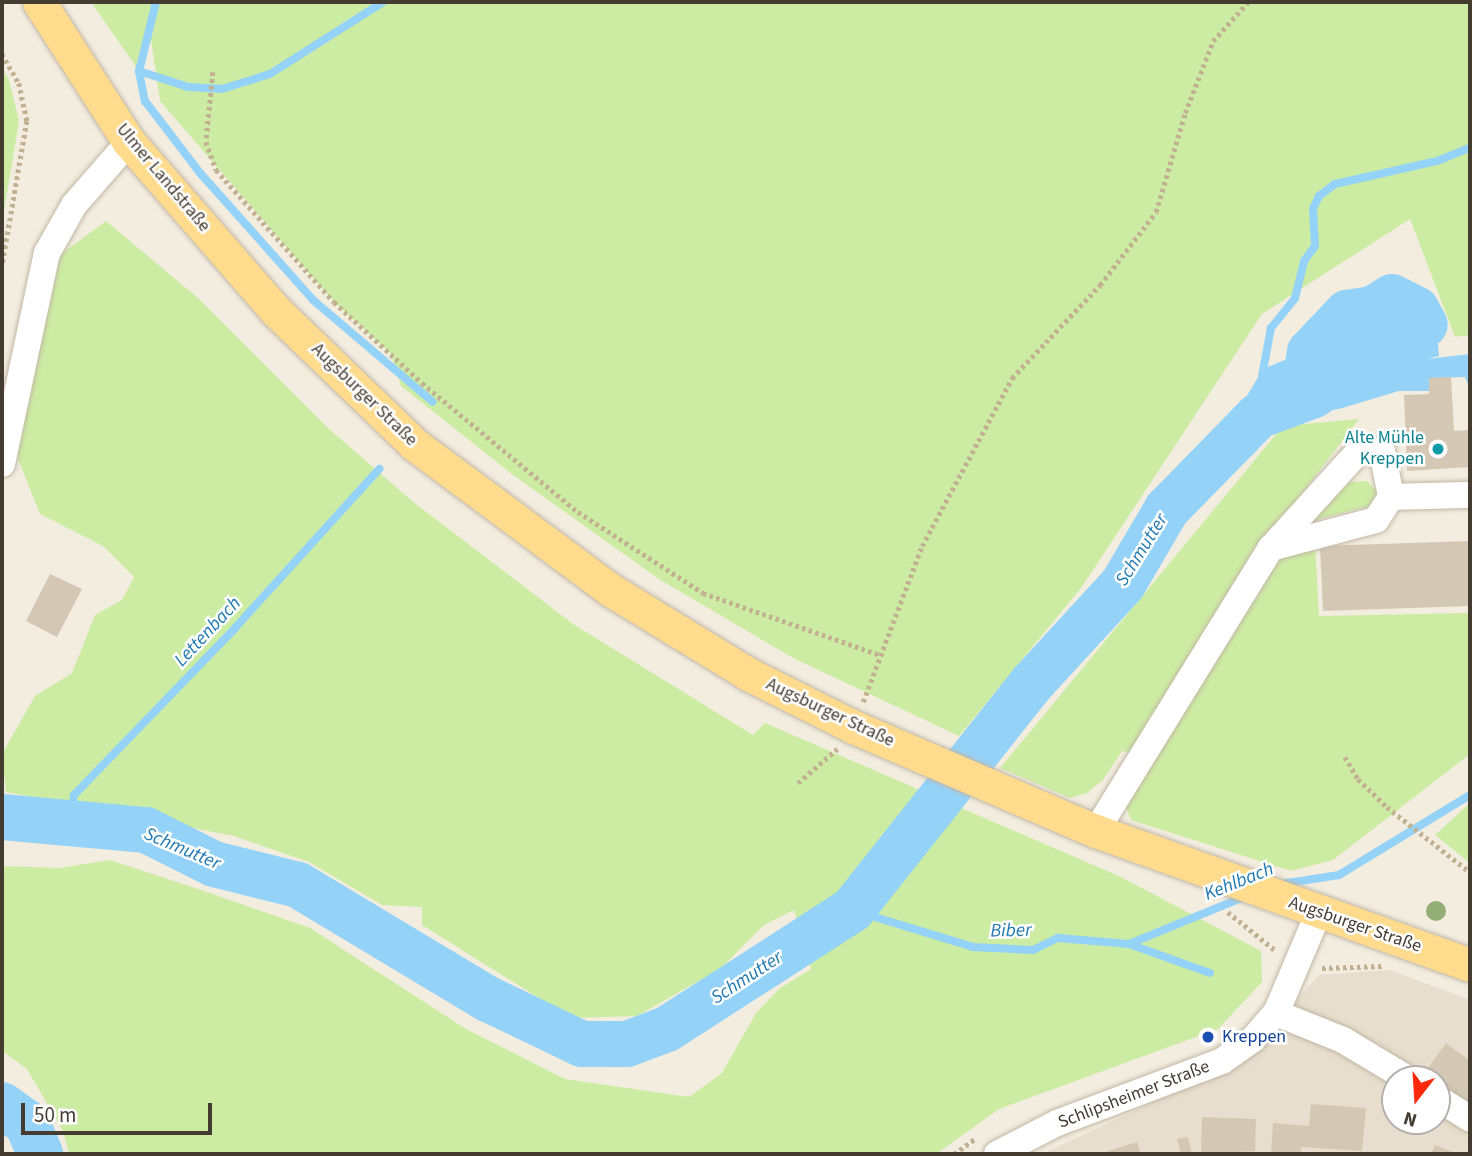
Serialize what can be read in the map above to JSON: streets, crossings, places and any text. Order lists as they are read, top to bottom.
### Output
{
  "streets": {
    "main road": ["Ulmer Landstraße", "Augsburger Straße"],
    "street": ["Schlipsheimer Straße"]
  },
  "crossings": [
    ["Ulmer Landstraße", "Augsburger Straße"],
    ["Augsburger Straße", "Schlipsheimer Straße"]
  ],
  "water": [
    "Schmutter",
    "Lettenbach",
    "Kehlbach",
    "Biber"
  ],
  "places": ["Alte Mühle Kreppen", "Kreppen"],
  "scale_bar": "50 m",
  "north": "bottom"
}
